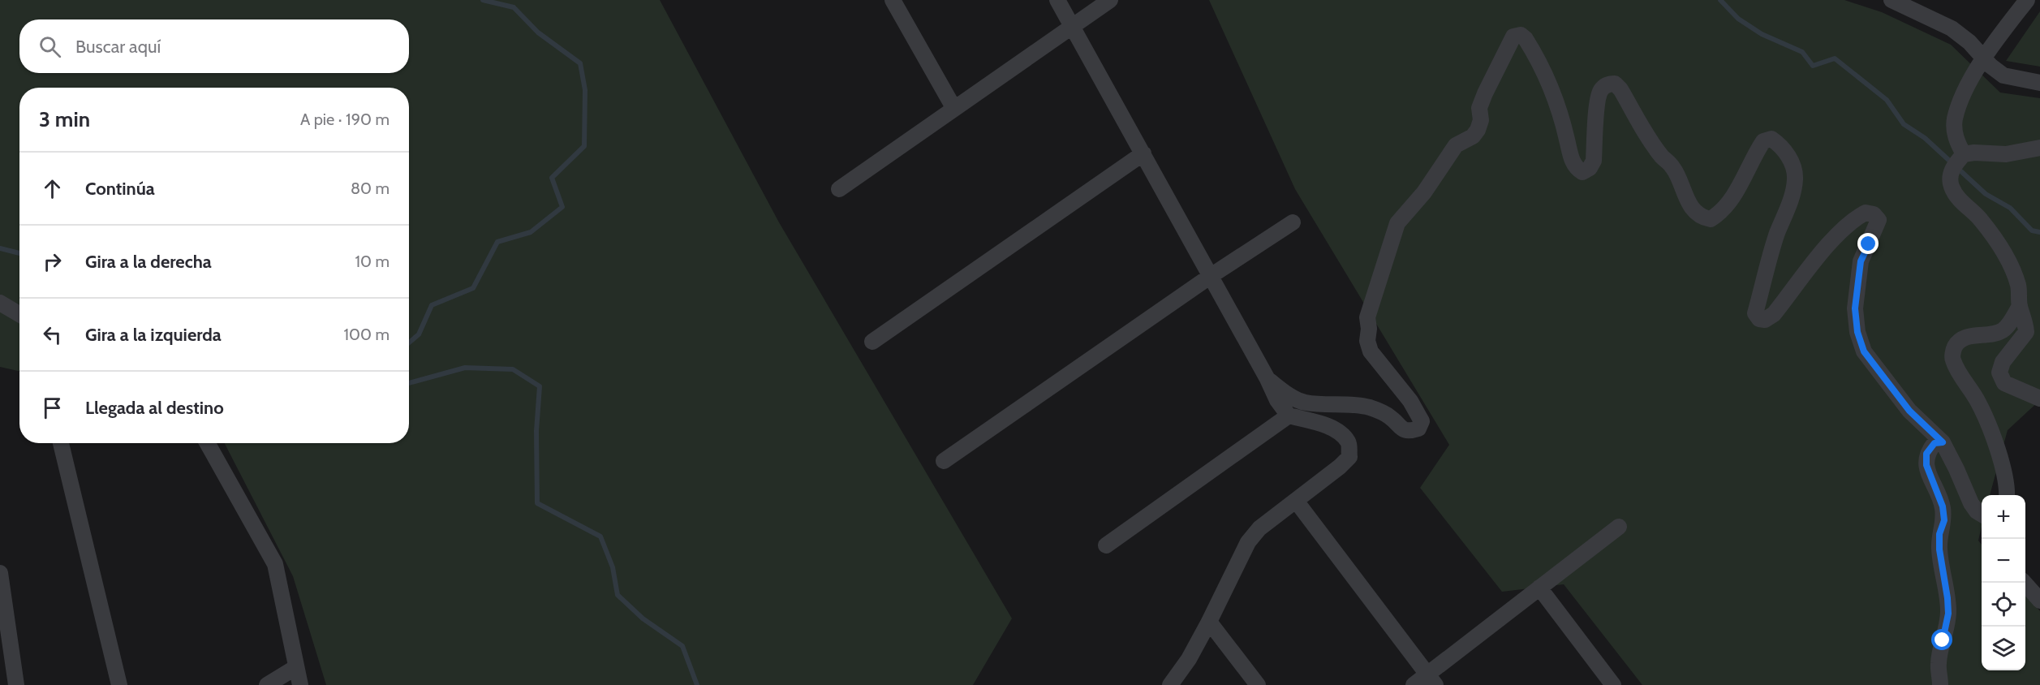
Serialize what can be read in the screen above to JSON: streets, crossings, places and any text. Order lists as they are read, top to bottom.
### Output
{
  "page": {
    "search": "Buscar aquí",
    "heading": ["3 min", "A pie · 190 m"],
    "list": [
      ["Continúa", "80 m"],
      ["Gira a la derecha", "10 m"],
      ["Gira a la izquierda", "100 m"],
      "Llegada al destino"
    ],
    "map_buttons": ["+", "−"]
  }
}
